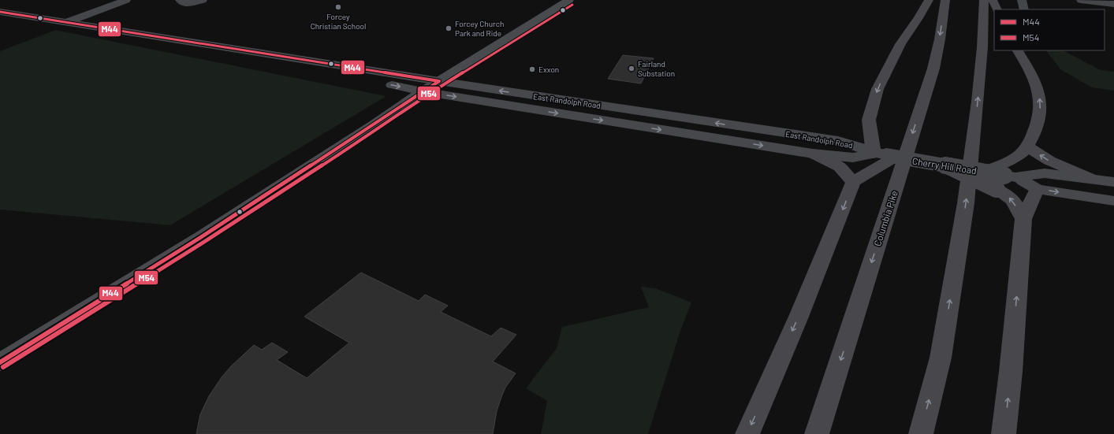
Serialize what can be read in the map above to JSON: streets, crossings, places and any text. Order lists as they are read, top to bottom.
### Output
{
  "streets": {
    "highway": ["Columbia Pike"],
    "main road": ["East Randolph Road", "Cherry Hill Road"]
  },
  "crossings": [
    ["East Randolph Road", "Cherry Hill Road"]
  ],
  "places": [
    "Forcey Christian School",
    "Forcey Church Park and Ride",
    "Fairland Substation",
    "Exxon"
  ],
  "lines": ["transit line M54", "transit line M44"],
  "legend": ["M44", "M54"]
}
